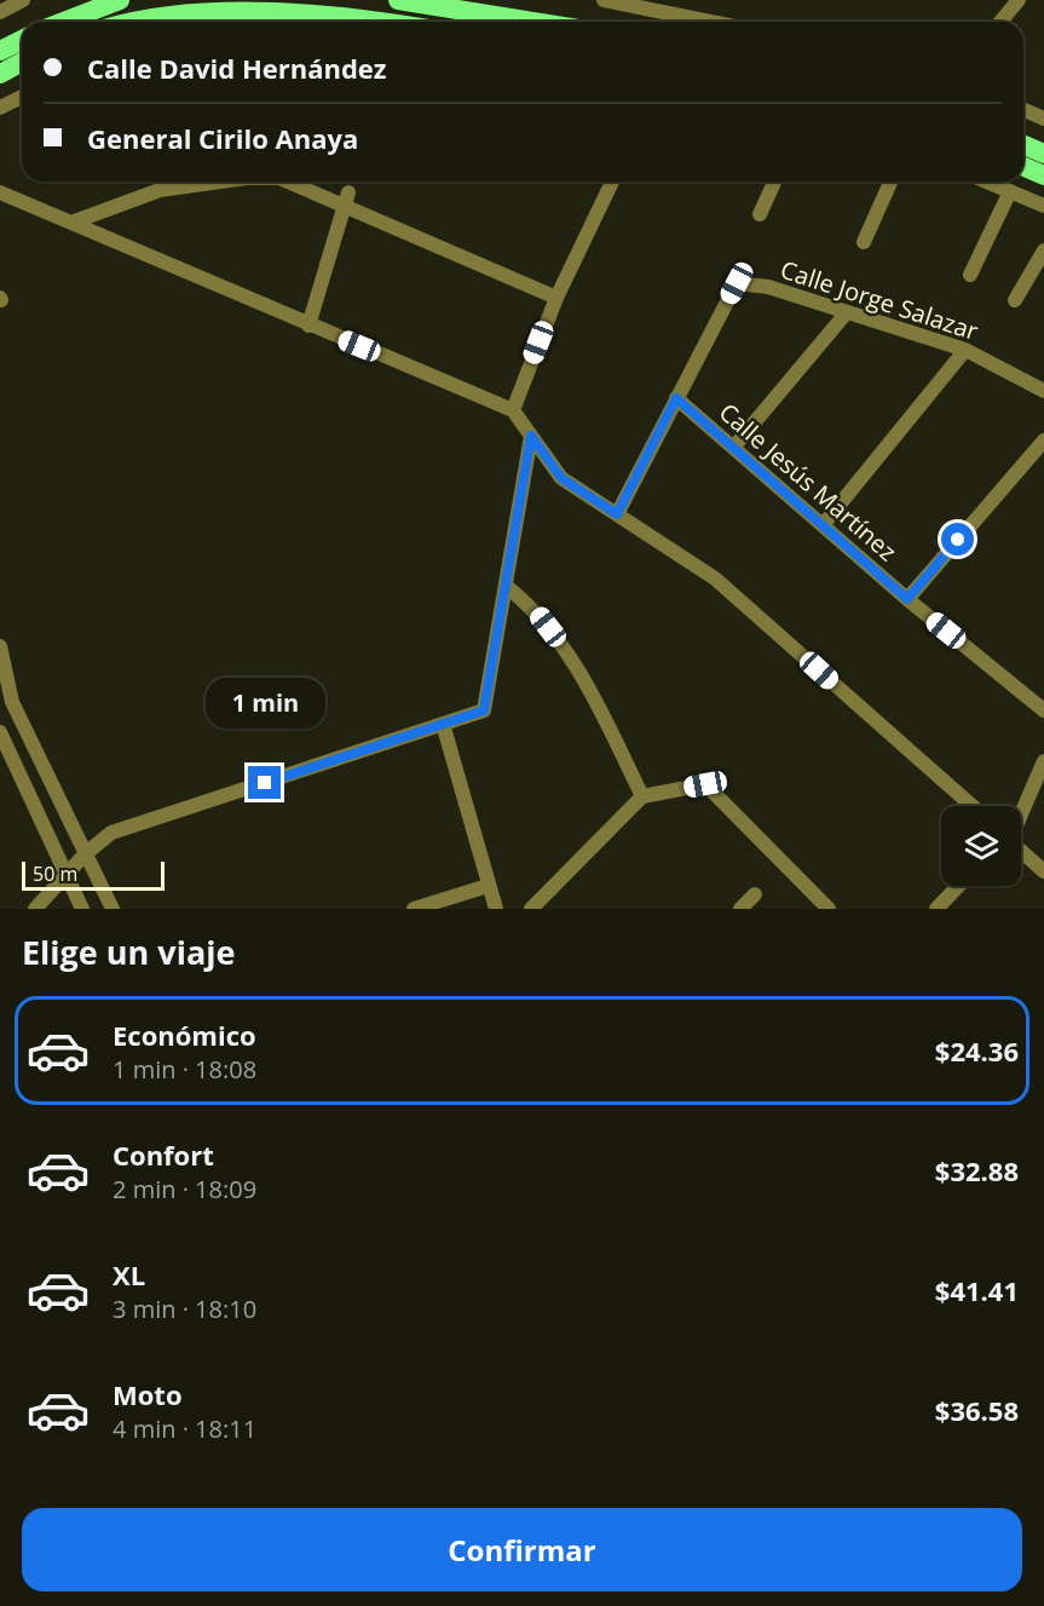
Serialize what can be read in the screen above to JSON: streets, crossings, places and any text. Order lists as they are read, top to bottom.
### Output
{
  "streets": {
    "street": ["Calle Jorge Salazar", "Calle Jesús Martínez"]
  },
  "crossings": [
    ["Calle Jorge Salazar", "Calle Jesús Martínez"]
  ],
  "scale_bar": "50 m",
  "page": {
    "banner": ["Calle David Hernández", "General Cirilo Anaya"],
    "bubble": "1 min",
    "scale": "50 m",
    "heading": "Elige un viaje",
    "list": [
      {
        "name": "Económico",
        "note": "1 min · 18:08",
        "value": "$24.36"
      },
      {
        "name": "Confort",
        "note": "2 min · 18:09",
        "value": "$32.88"
      },
      {
        "name": "XL",
        "note": "3 min · 18:10",
        "value": "$41.41"
      },
      {
        "name": "Moto",
        "note": "4 min · 18:11",
        "value": "$36.58"
      }
    ],
    "buttons": "Confirmar"
  }
}
